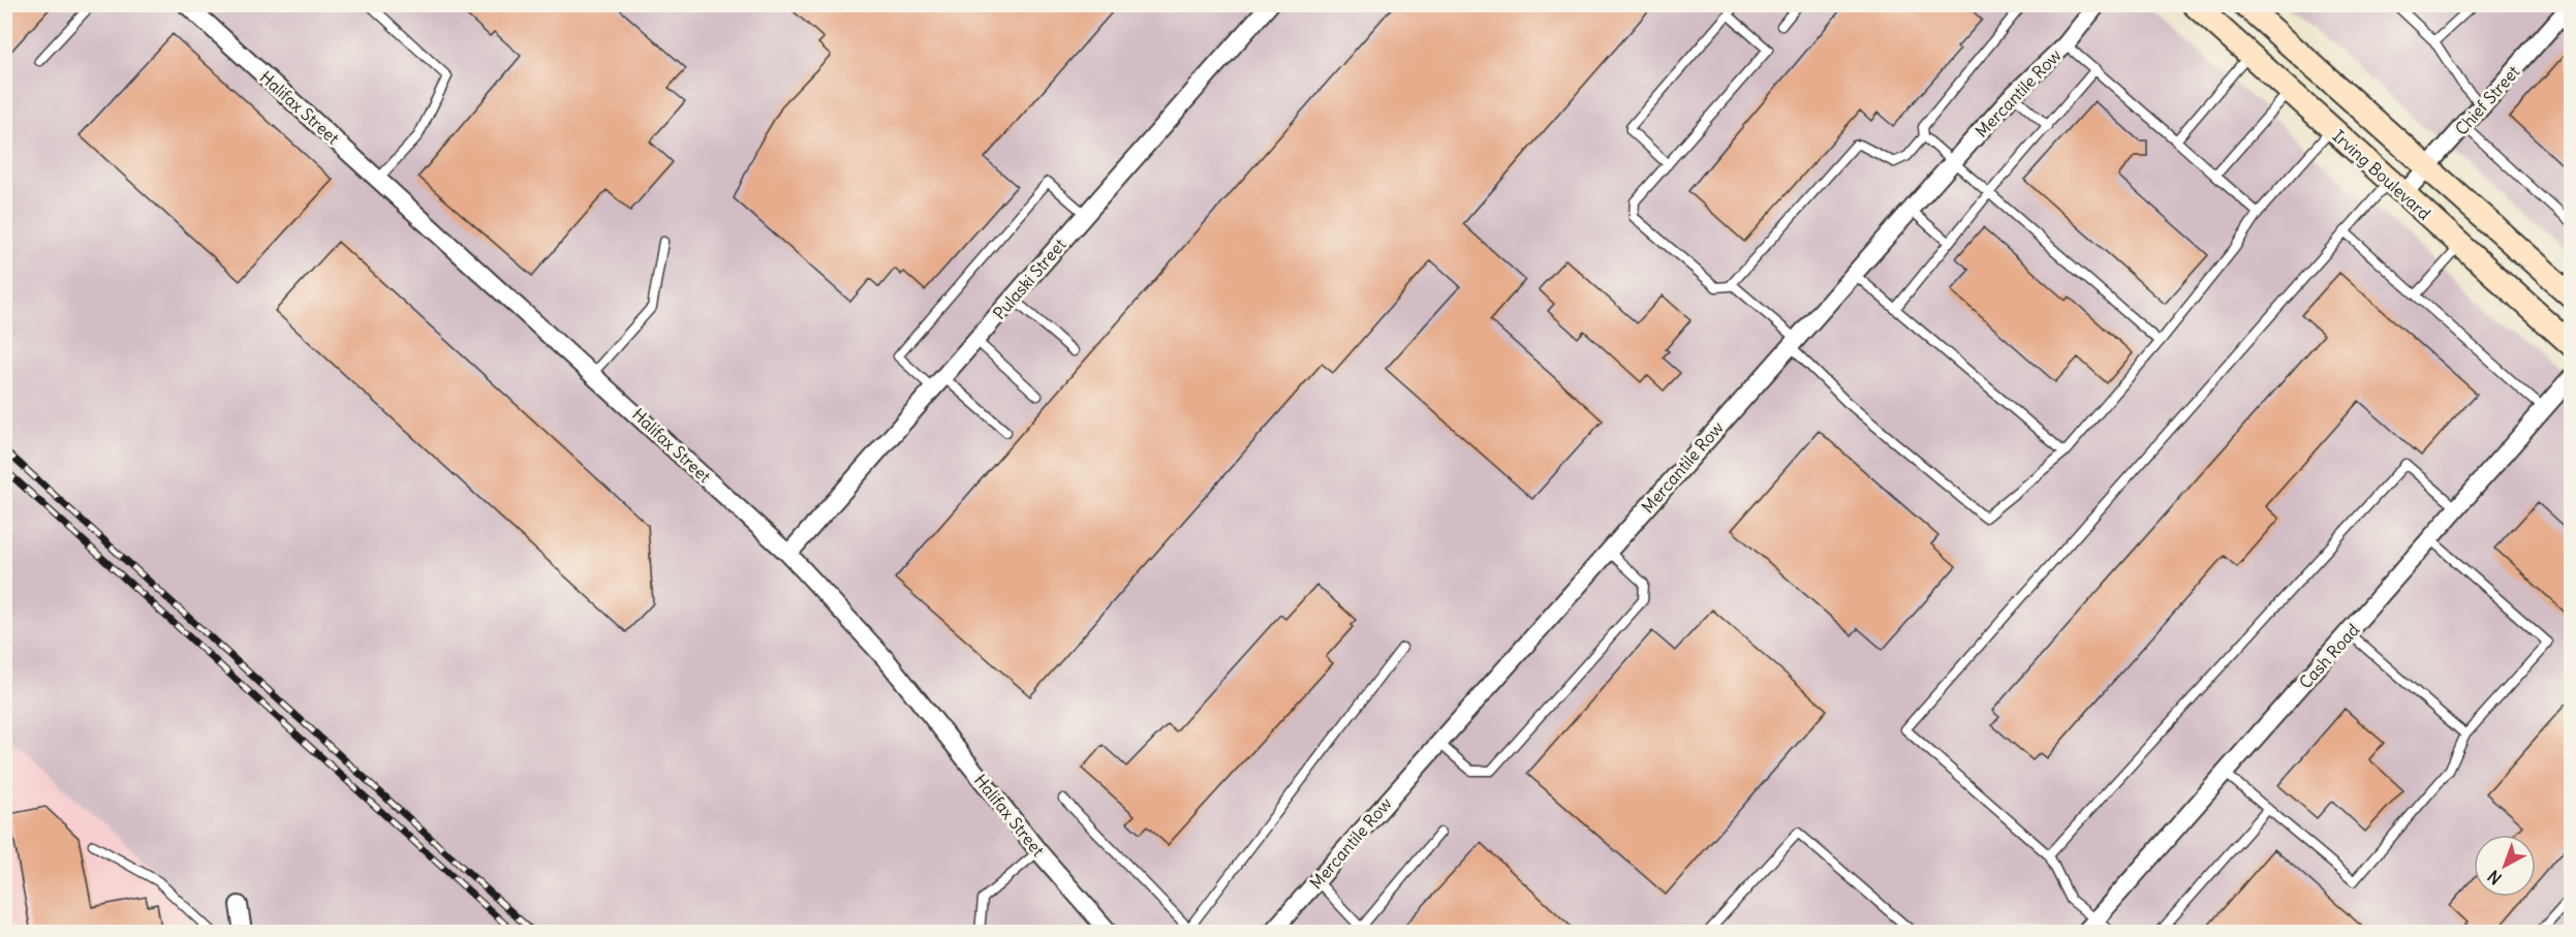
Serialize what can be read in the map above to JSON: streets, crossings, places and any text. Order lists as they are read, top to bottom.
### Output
{
  "streets": {
    "main road": ["Irving Boulevard"],
    "street": [
      "Mercantile Row",
      "Chief Street",
      "Halifax Street",
      "Pulaski Street",
      "Cash Road"
    ]
  },
  "crossings": [
    ["Chief Street", "Irving Boulevard"],
    ["Halifax Street", "Pulaski Street"]
  ],
  "north": "bottom left"
}
